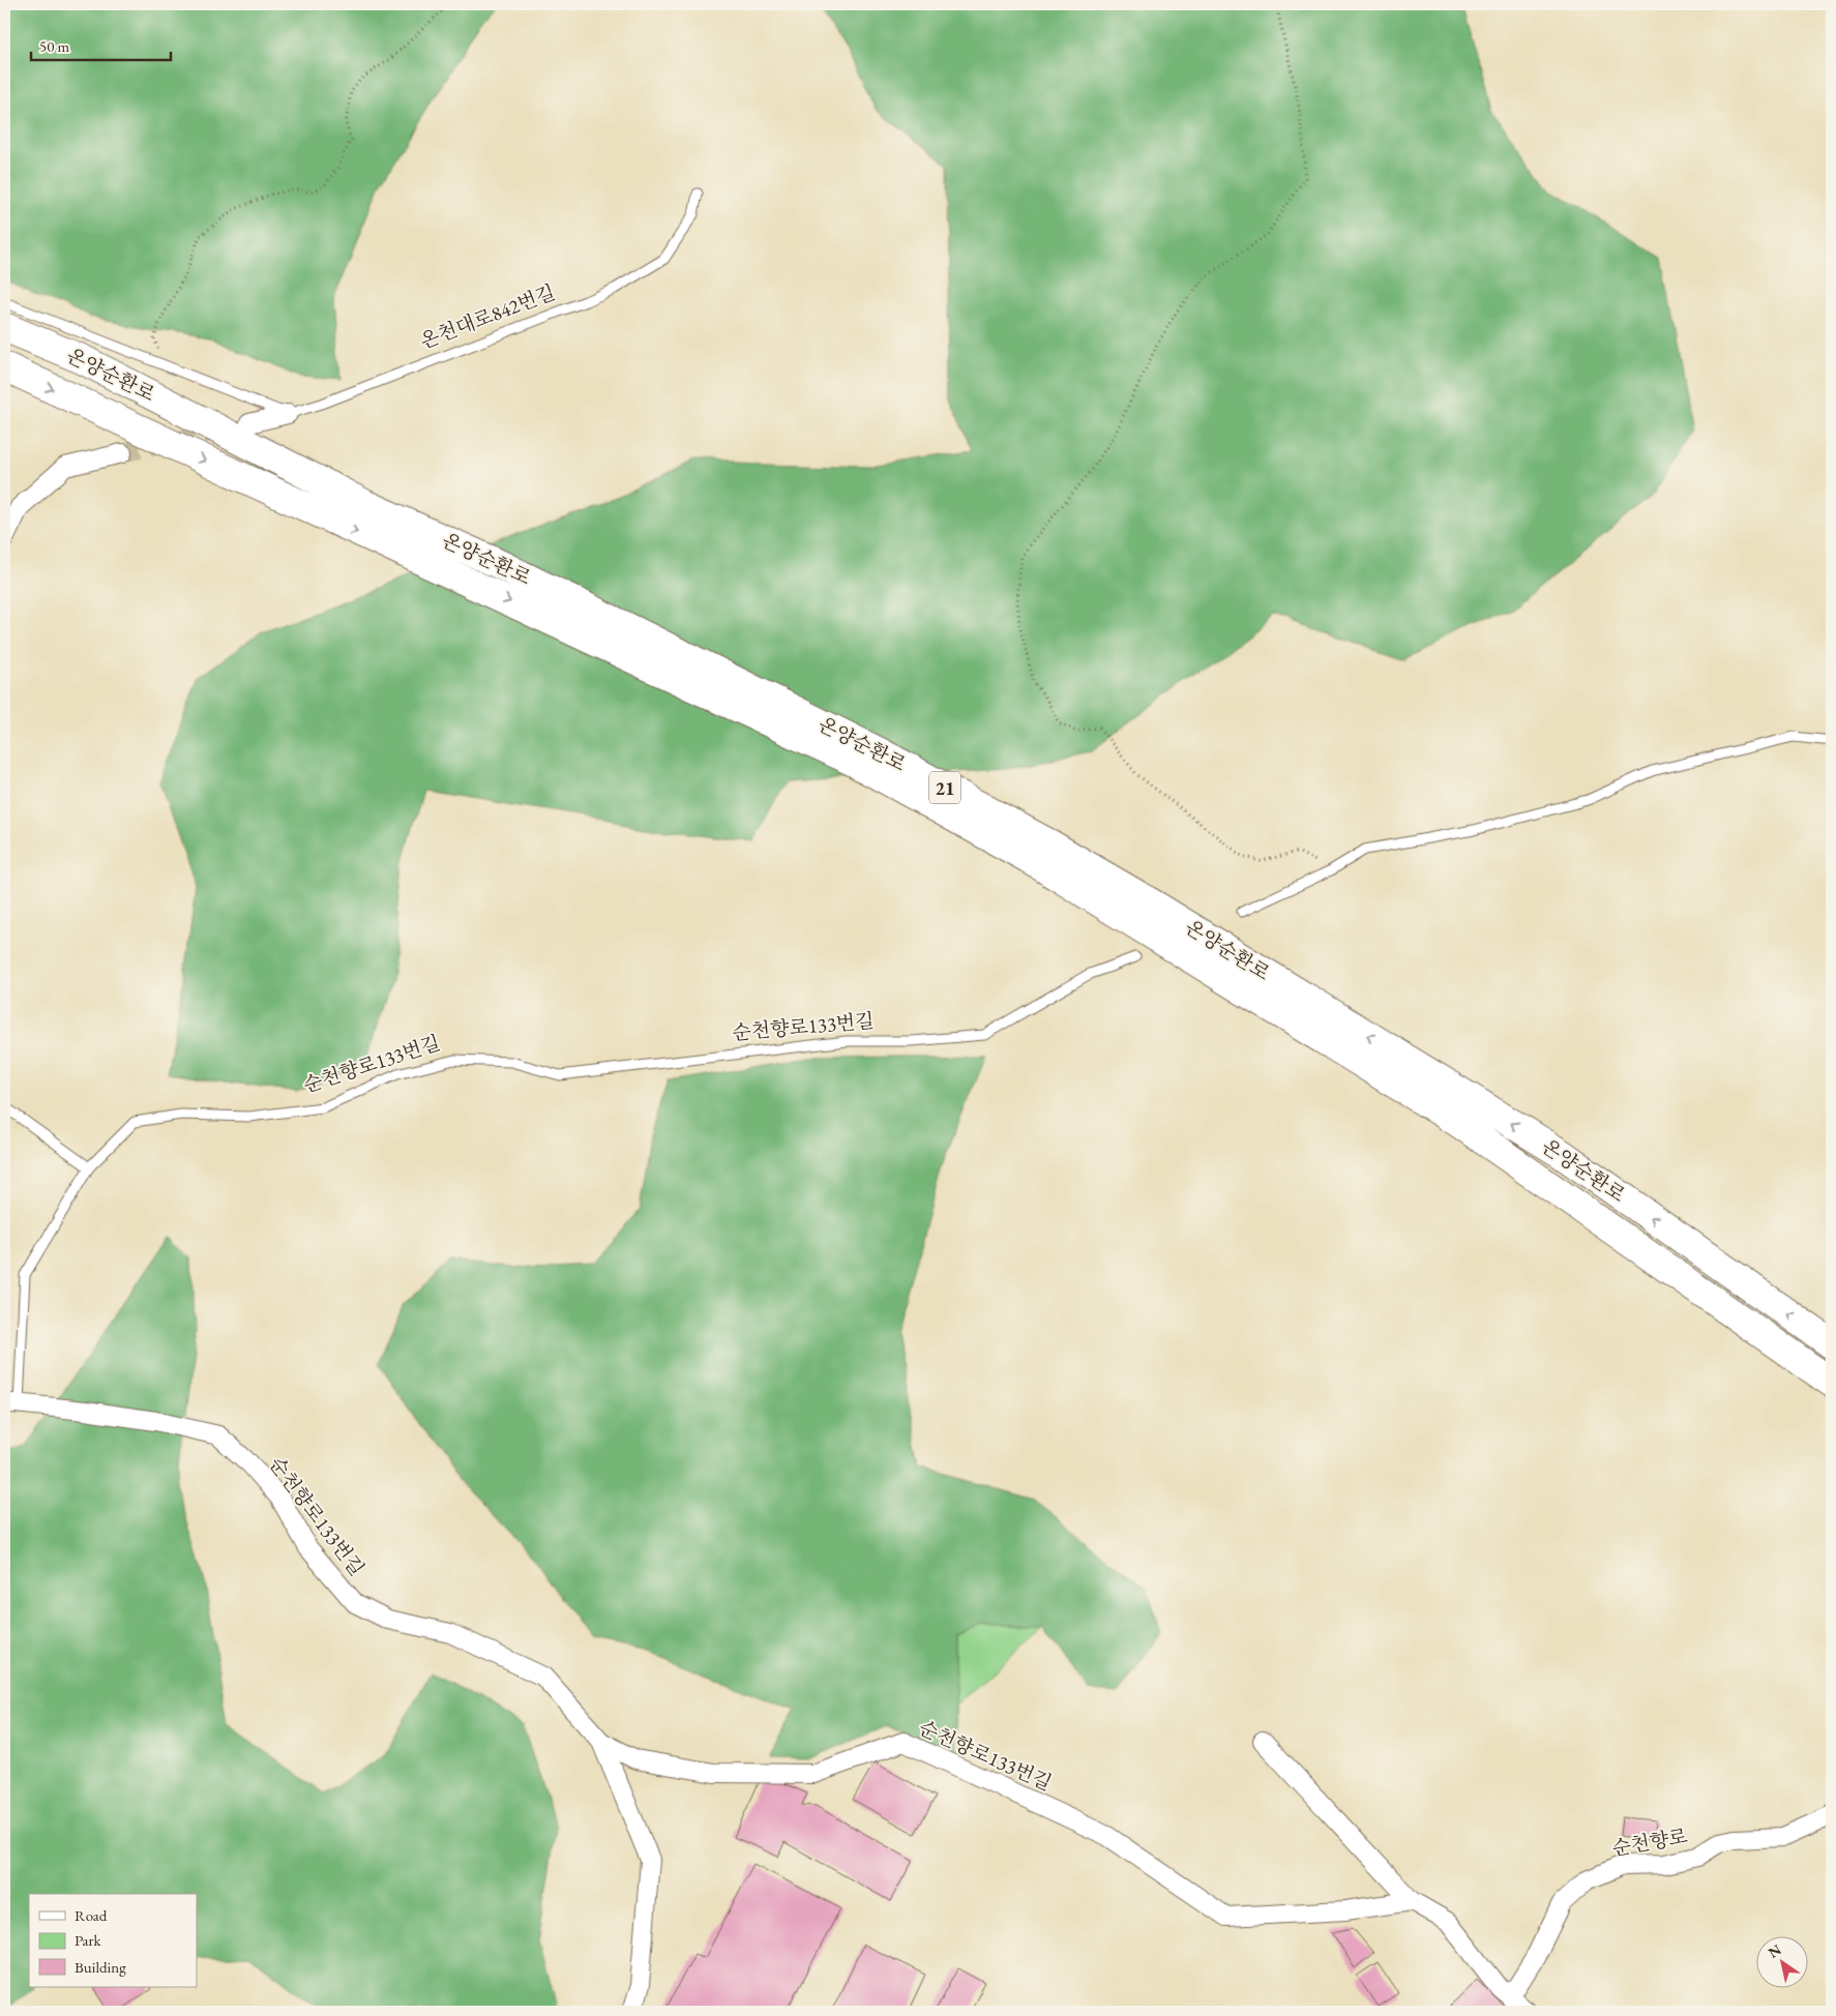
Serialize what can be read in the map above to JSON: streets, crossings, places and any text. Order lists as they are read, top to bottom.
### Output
{
  "streets": {
    "highway": ["온양순환로", "21"],
    "street": ["온천대로842번길", "순천향로133번길", "순천향로"]
  },
  "legend": ["Road", "Park", "Building"],
  "scale_bar": "50 m",
  "north": "top left"
}
